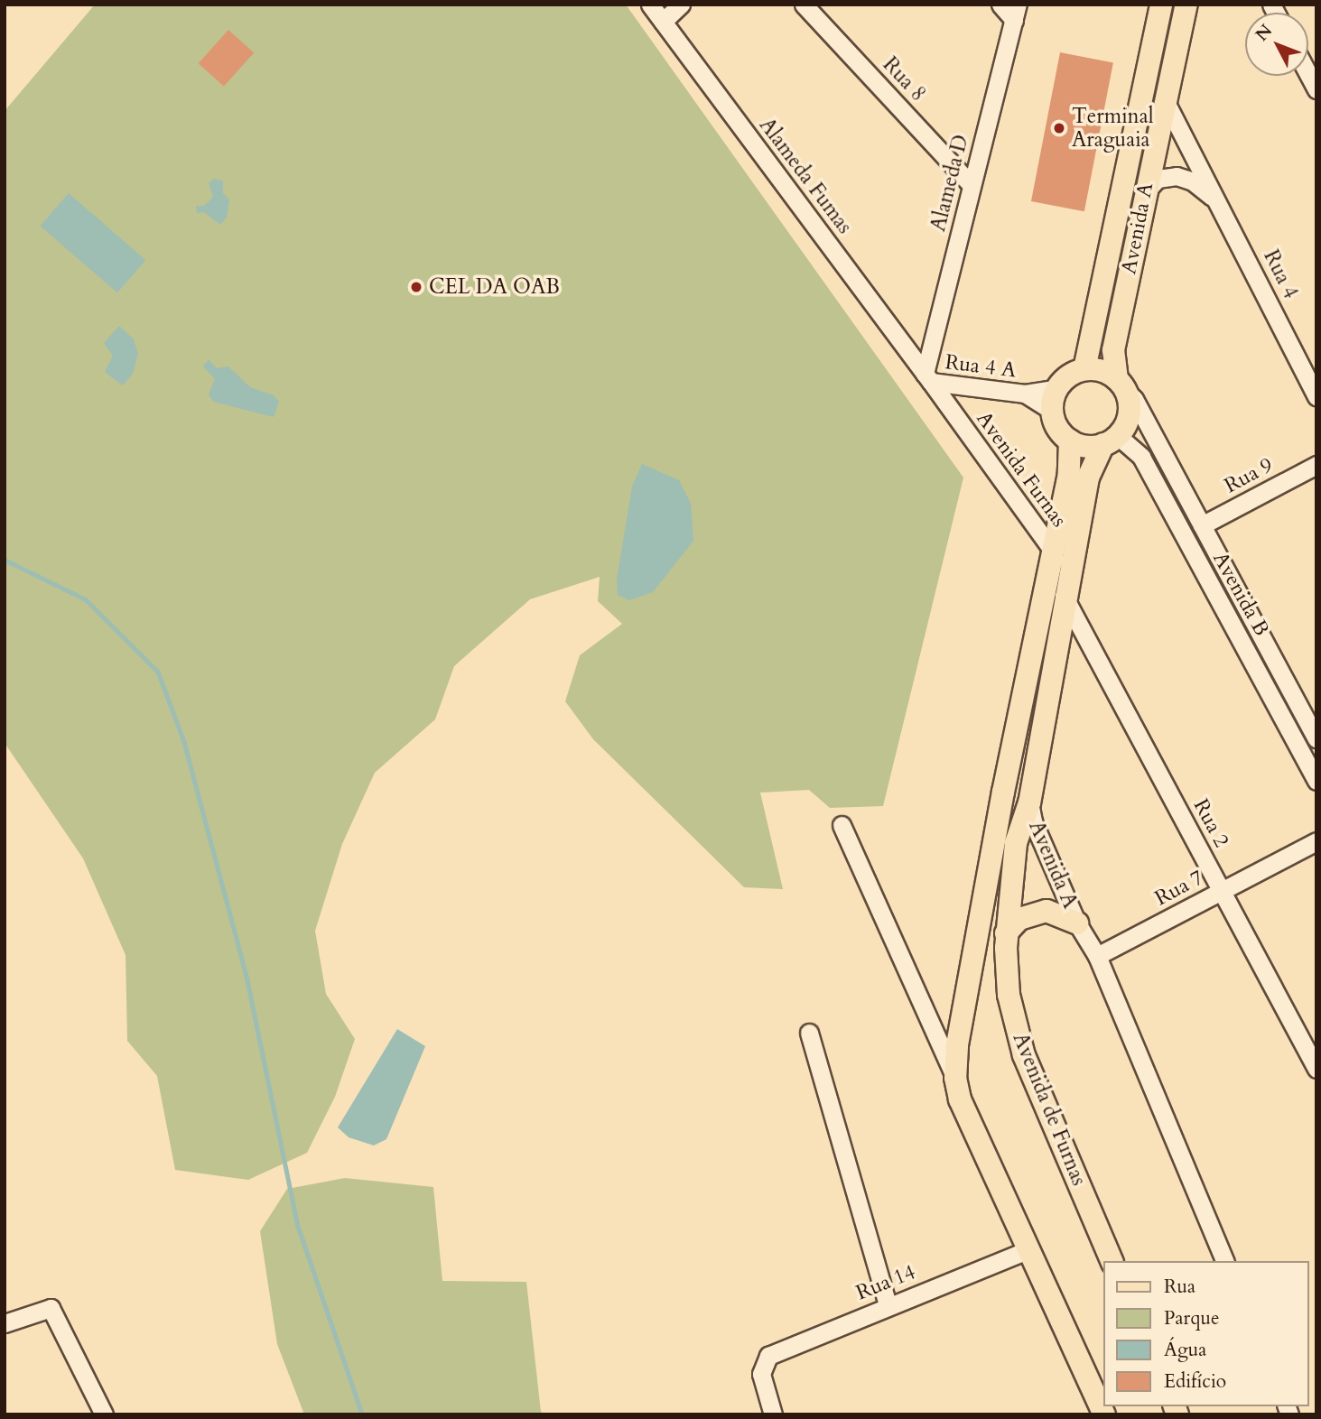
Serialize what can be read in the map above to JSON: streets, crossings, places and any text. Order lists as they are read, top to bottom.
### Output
{
  "streets": {
    "main road": ["Avenida A", "Avenida de Furnas"],
    "street": [
      "Rua 8",
      "Alameda Fumas",
      "Alameda D",
      "Rua 4",
      "Rua 4 A",
      "Avenida Furnas",
      "Rua 9",
      "Avenida B",
      "Rua 2",
      "Rua 7",
      "Rua 14"
    ]
  },
  "crossings": [
    ["Rua 8", "Alameda D"],
    ["Alameda Fumas", "Alameda D"],
    ["Alameda Fumas", "Rua 4 A"],
    ["Alameda Fumas", "Avenida Furnas"],
    ["Alameda D", "Rua 4 A"],
    ["Alameda D", "Avenida Furnas"],
    ["Avenida A", "Rua 4"],
    ["Avenida A", "Rua 4 A"],
    ["Avenida A", "Avenida Furnas"],
    ["Avenida A", "Avenida B"],
    ["Avenida A", "Rua 2"],
    ["Avenida A", "Rua 7"],
    ["Avenida A", "Avenida de Furnas"],
    ["Rua 4 A", "Avenida Furnas"],
    ["Rua 4 A", "Avenida B"],
    ["Avenida Furnas", "Rua 2"],
    ["Rua 9", "Avenida B"],
    ["Rua 2", "Rua 7"]
  ],
  "places": ["Terminal Araguaia", "CEL DA OAB"],
  "legend": [
    "Rua",
    "Parque",
    "Água",
    "Edifício"
  ],
  "north": "top left"
}
